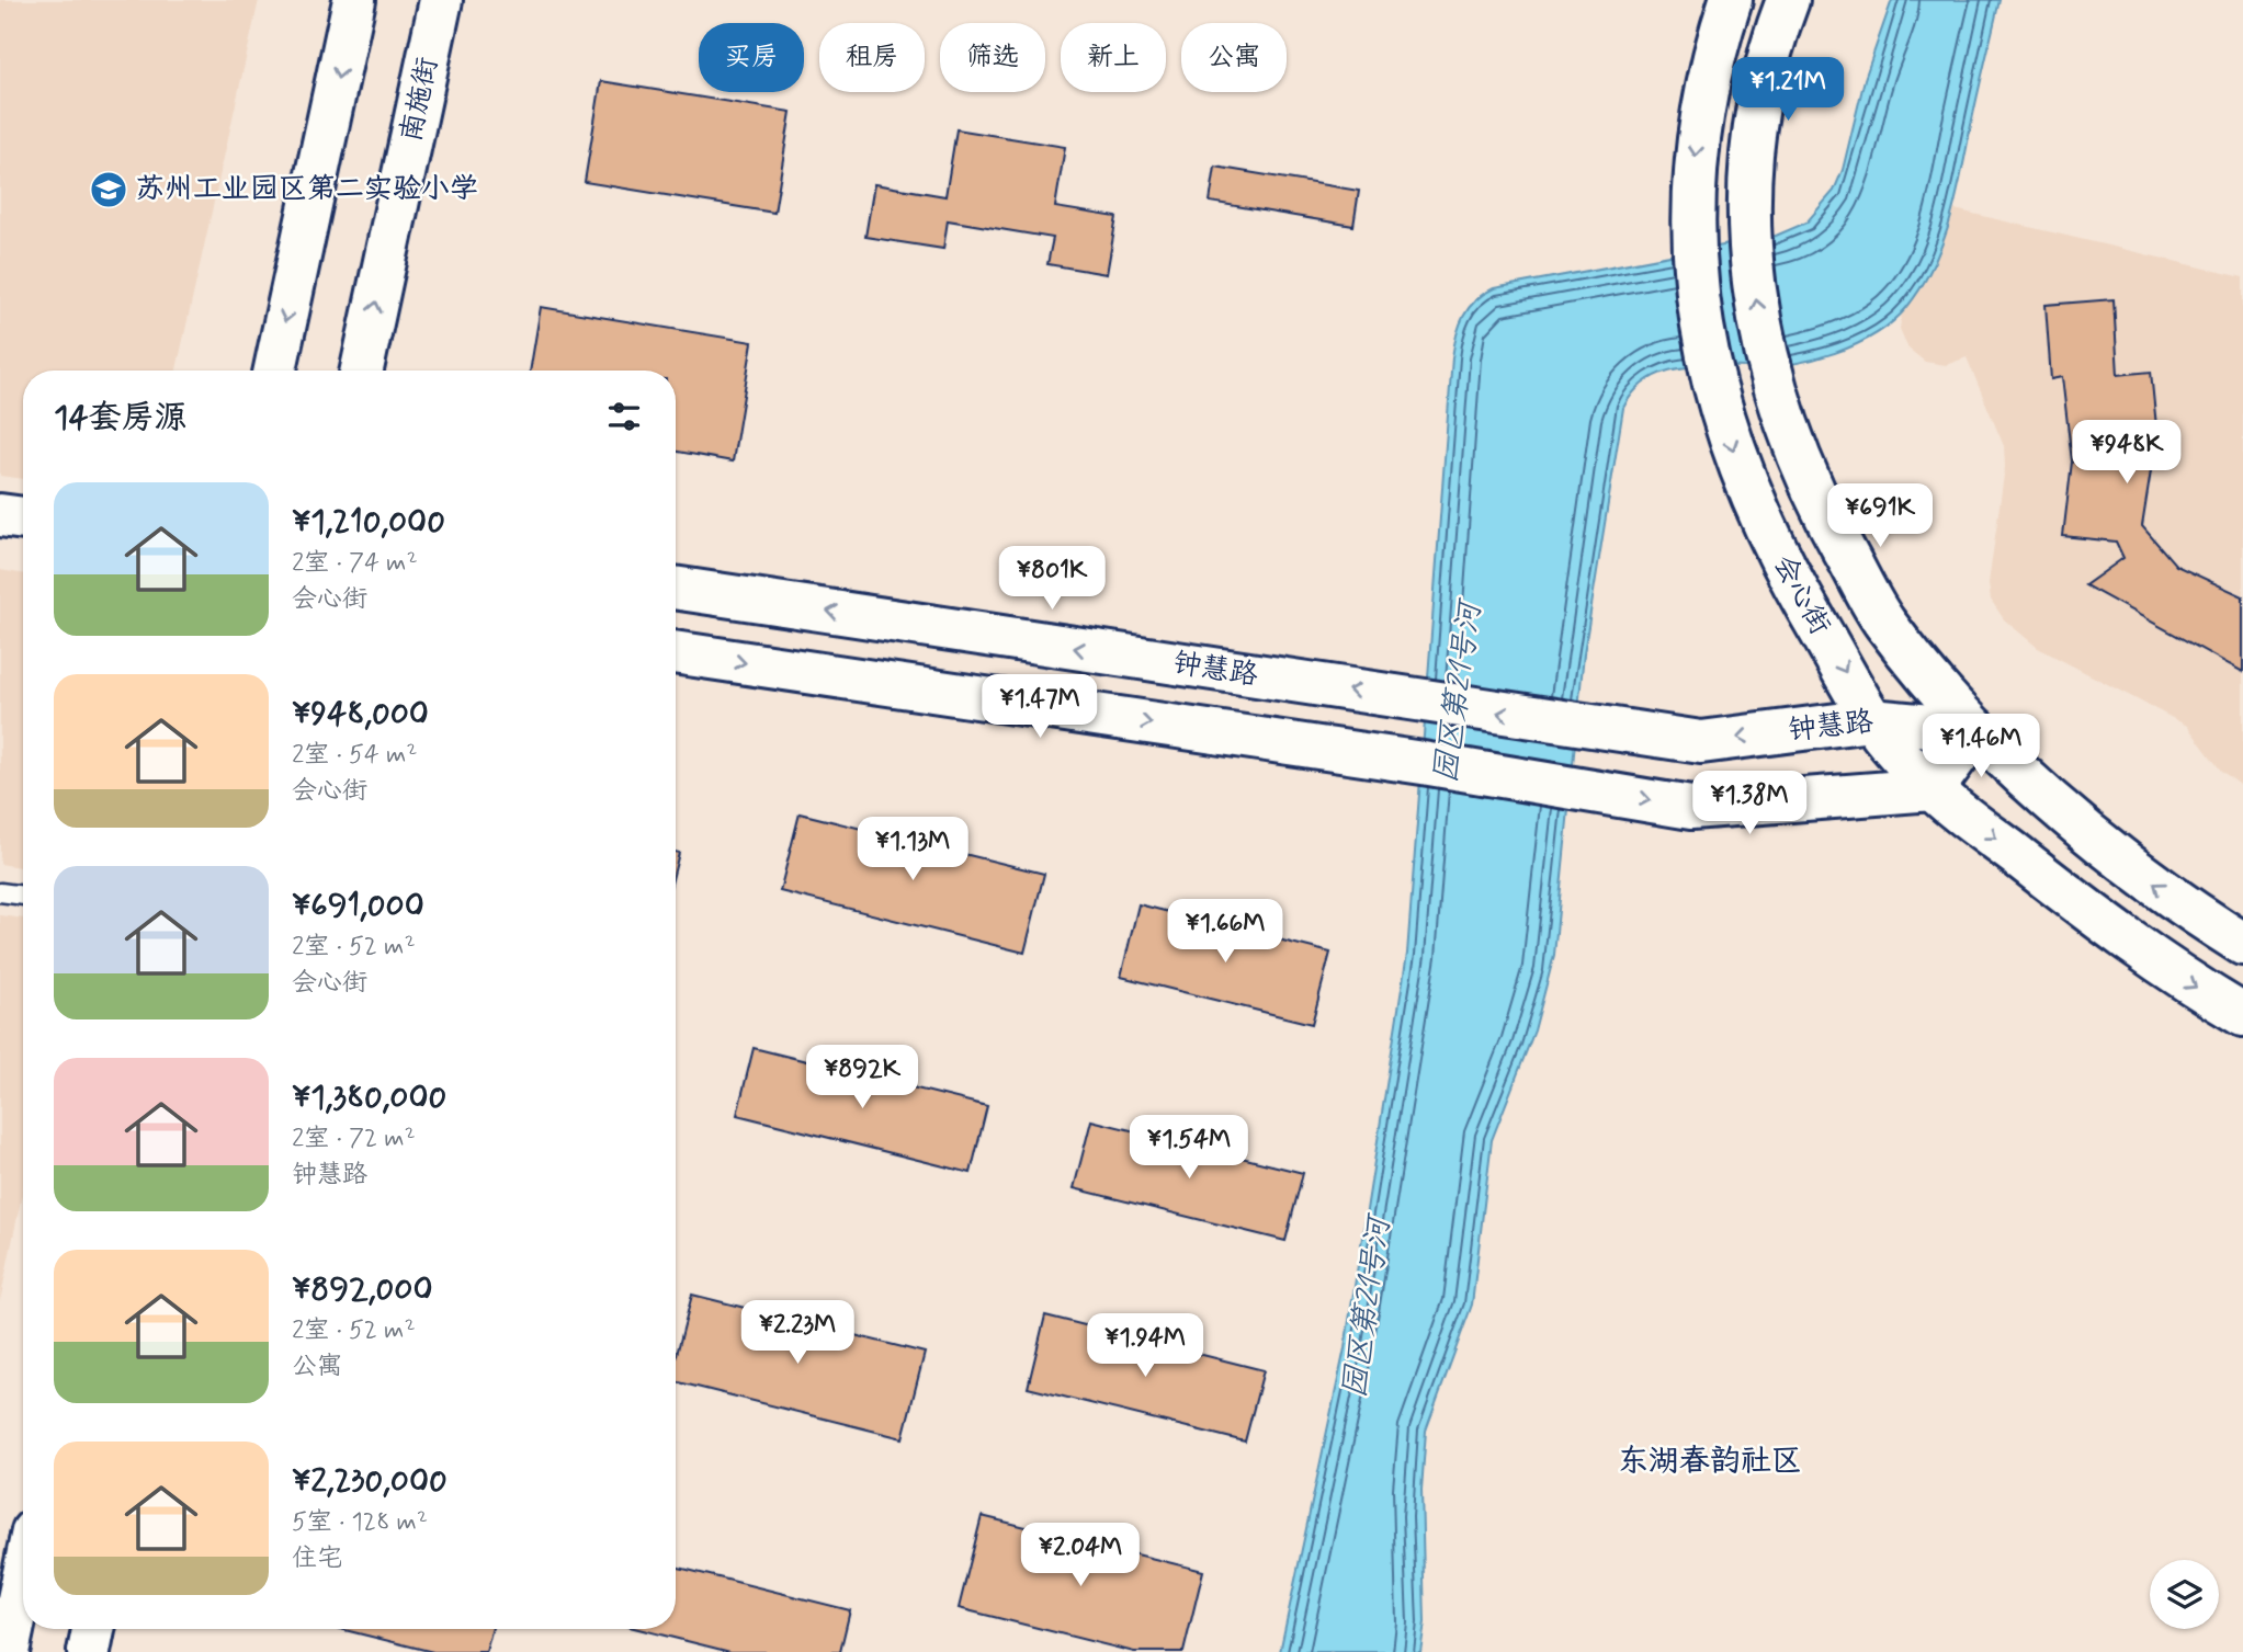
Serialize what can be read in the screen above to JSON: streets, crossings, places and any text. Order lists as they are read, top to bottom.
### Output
{
  "streets": {
    "main road": ["南施街", "会心街", "钟慧路"]
  },
  "crossings": [
    ["会心街", "钟慧路"]
  ],
  "districts": ["东湖春韵社区"],
  "water": ["园区第21号河"],
  "places": {
    "school or university": ["苏州工业园区第二实验小学"]
  },
  "page": {
    "chip": [
      "买房",
      "租房",
      "筛选",
      "新上",
      "公寓"
    ],
    "price": [
      "¥1.21M",
      "¥948K",
      "¥691K",
      "¥801K",
      "¥1.47M",
      "¥1.46M",
      "¥1.38M",
      "¥1.13M",
      "¥1.66M",
      "¥892K",
      "¥1.54M",
      "¥2.23M",
      "¥1.94M",
      "¥2.04M"
    ],
    "heading": "14套房源",
    "list": [
      {
        "name": "¥1,210,000",
        "note": "2室 · 74 m² · 会心街"
      },
      {
        "name": "¥948,000",
        "note": "2室 · 54 m² · 会心街"
      },
      {
        "name": "¥691,000",
        "note": "2室 · 52 m² · 会心街"
      },
      {
        "name": "¥1,380,000",
        "note": "2室 · 72 m² · 钟慧路"
      },
      {
        "name": "¥892,000",
        "note": "2室 · 52 m² · 公寓"
      },
      {
        "name": "¥2,230,000",
        "note": "5室 · 128 m² · 住宅"
      }
    ]
  }
}
